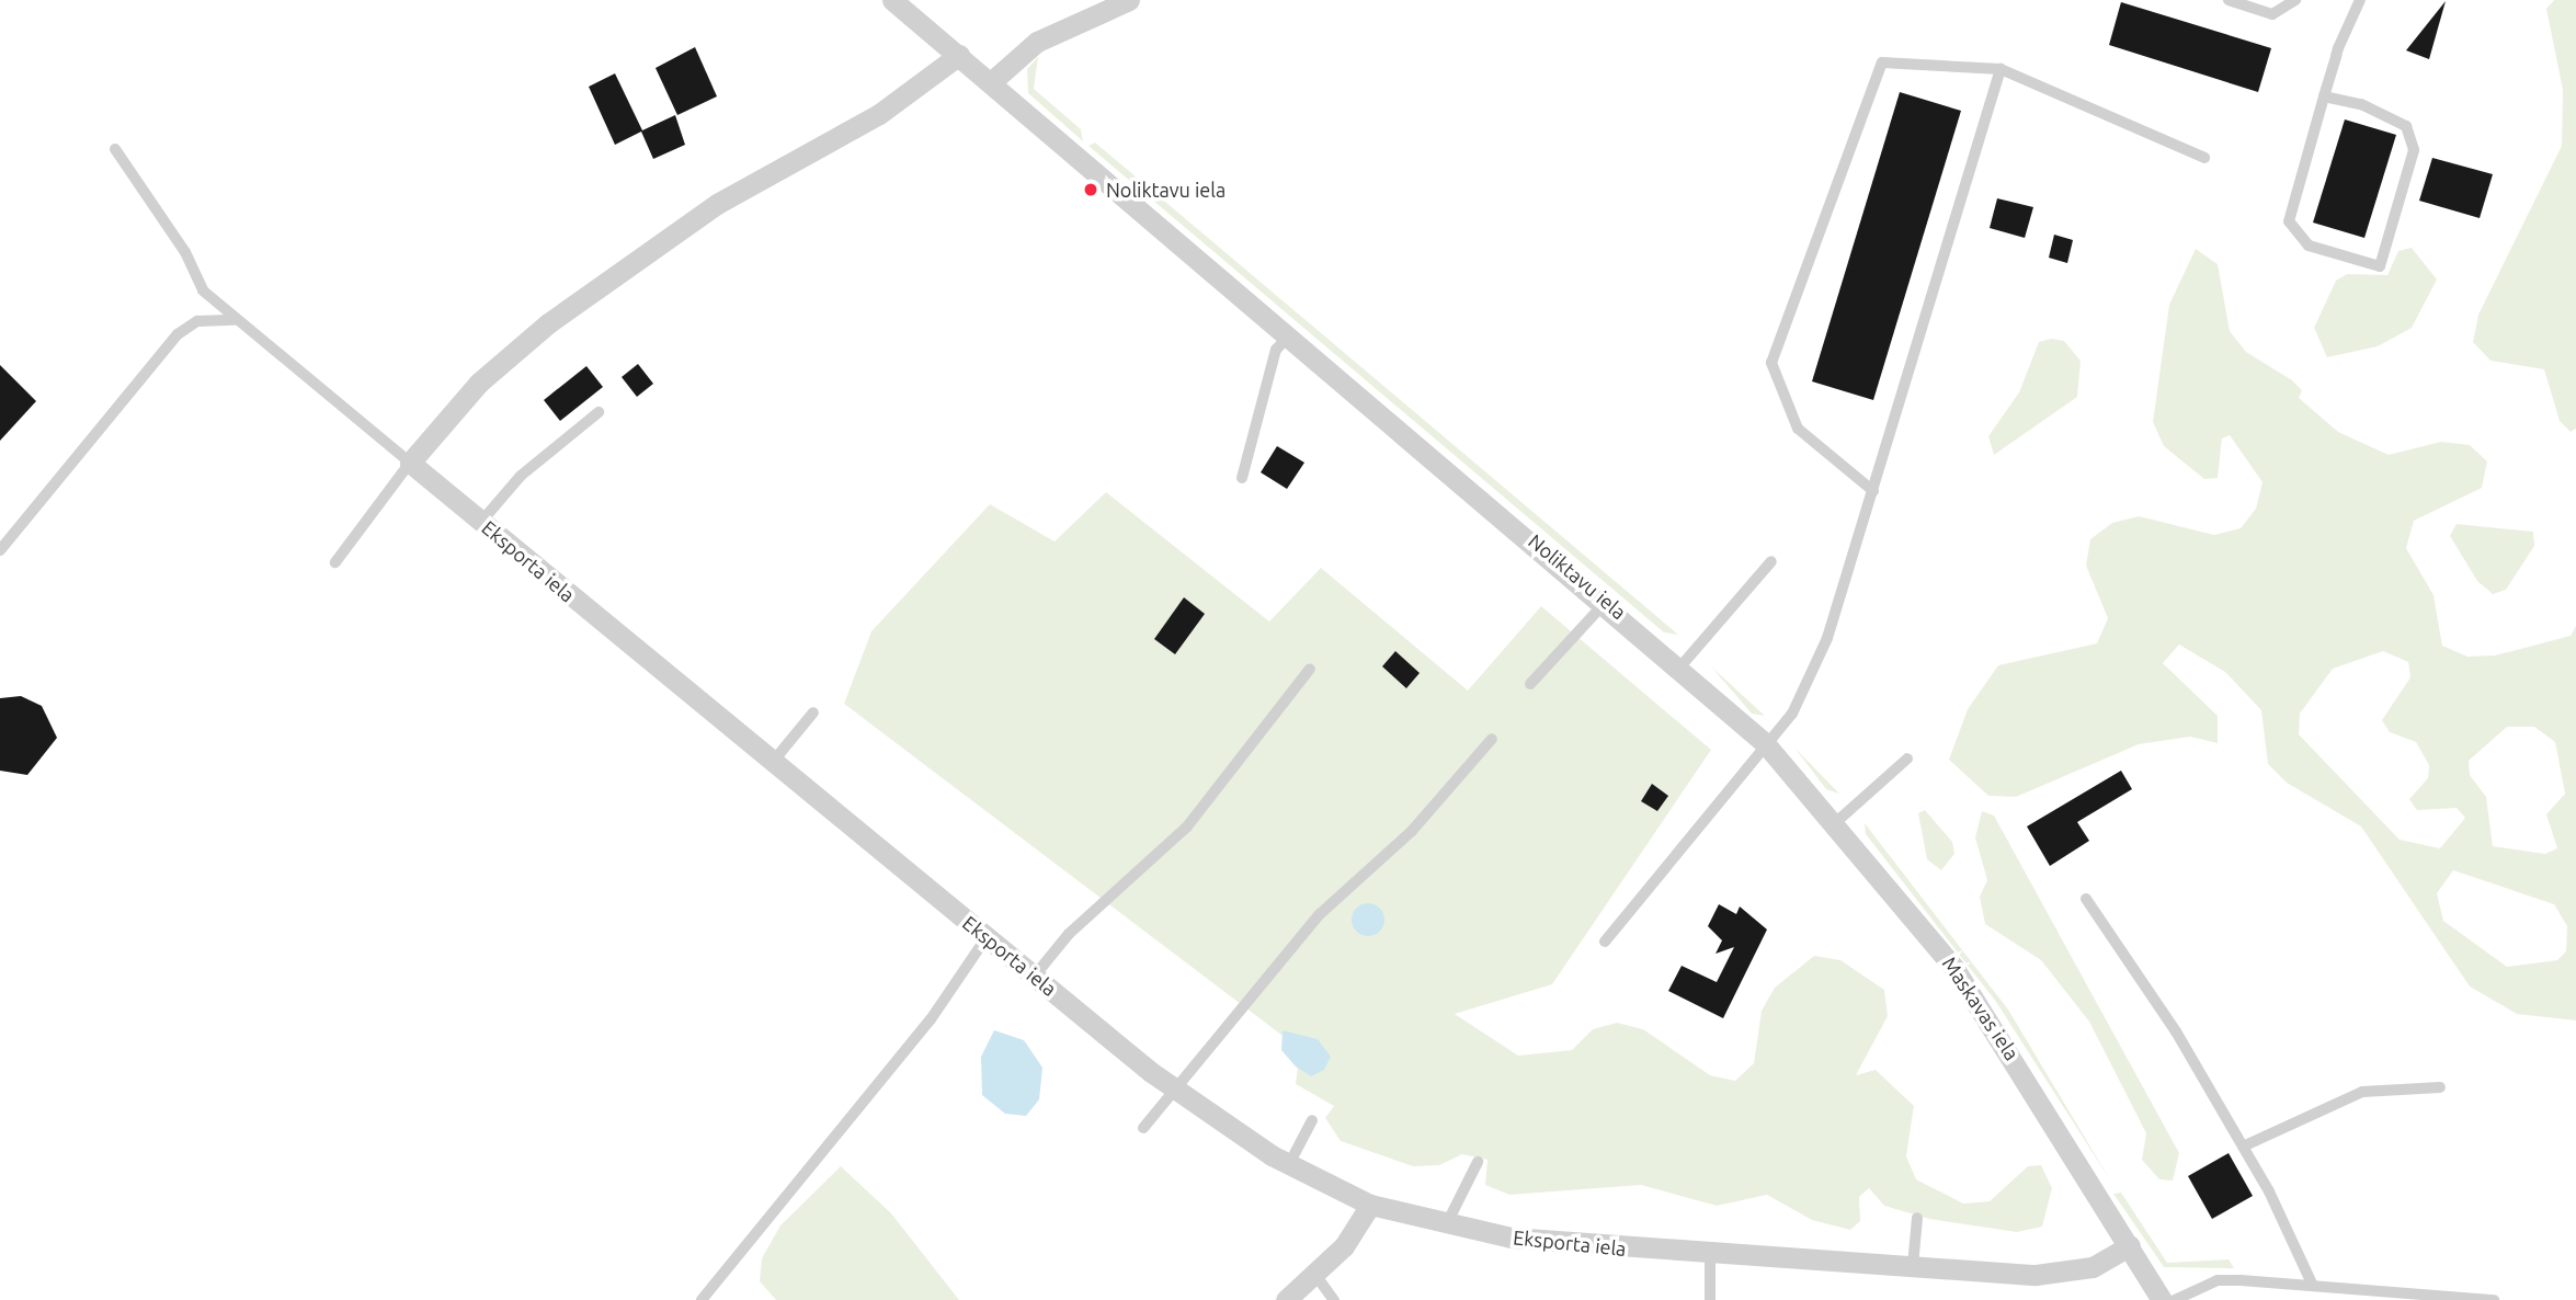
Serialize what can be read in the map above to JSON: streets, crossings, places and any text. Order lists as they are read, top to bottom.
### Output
{
  "streets": {
    "street": ["Eksporta iela", "Noliktavu iela", "Maskavas iela"]
  },
  "crossings": [
    ["Eksporta iela", "Maskavas iela"],
    ["Noliktavu iela", "Maskavas iela"]
  ],
  "places": ["Noliktavu iela"]
}
